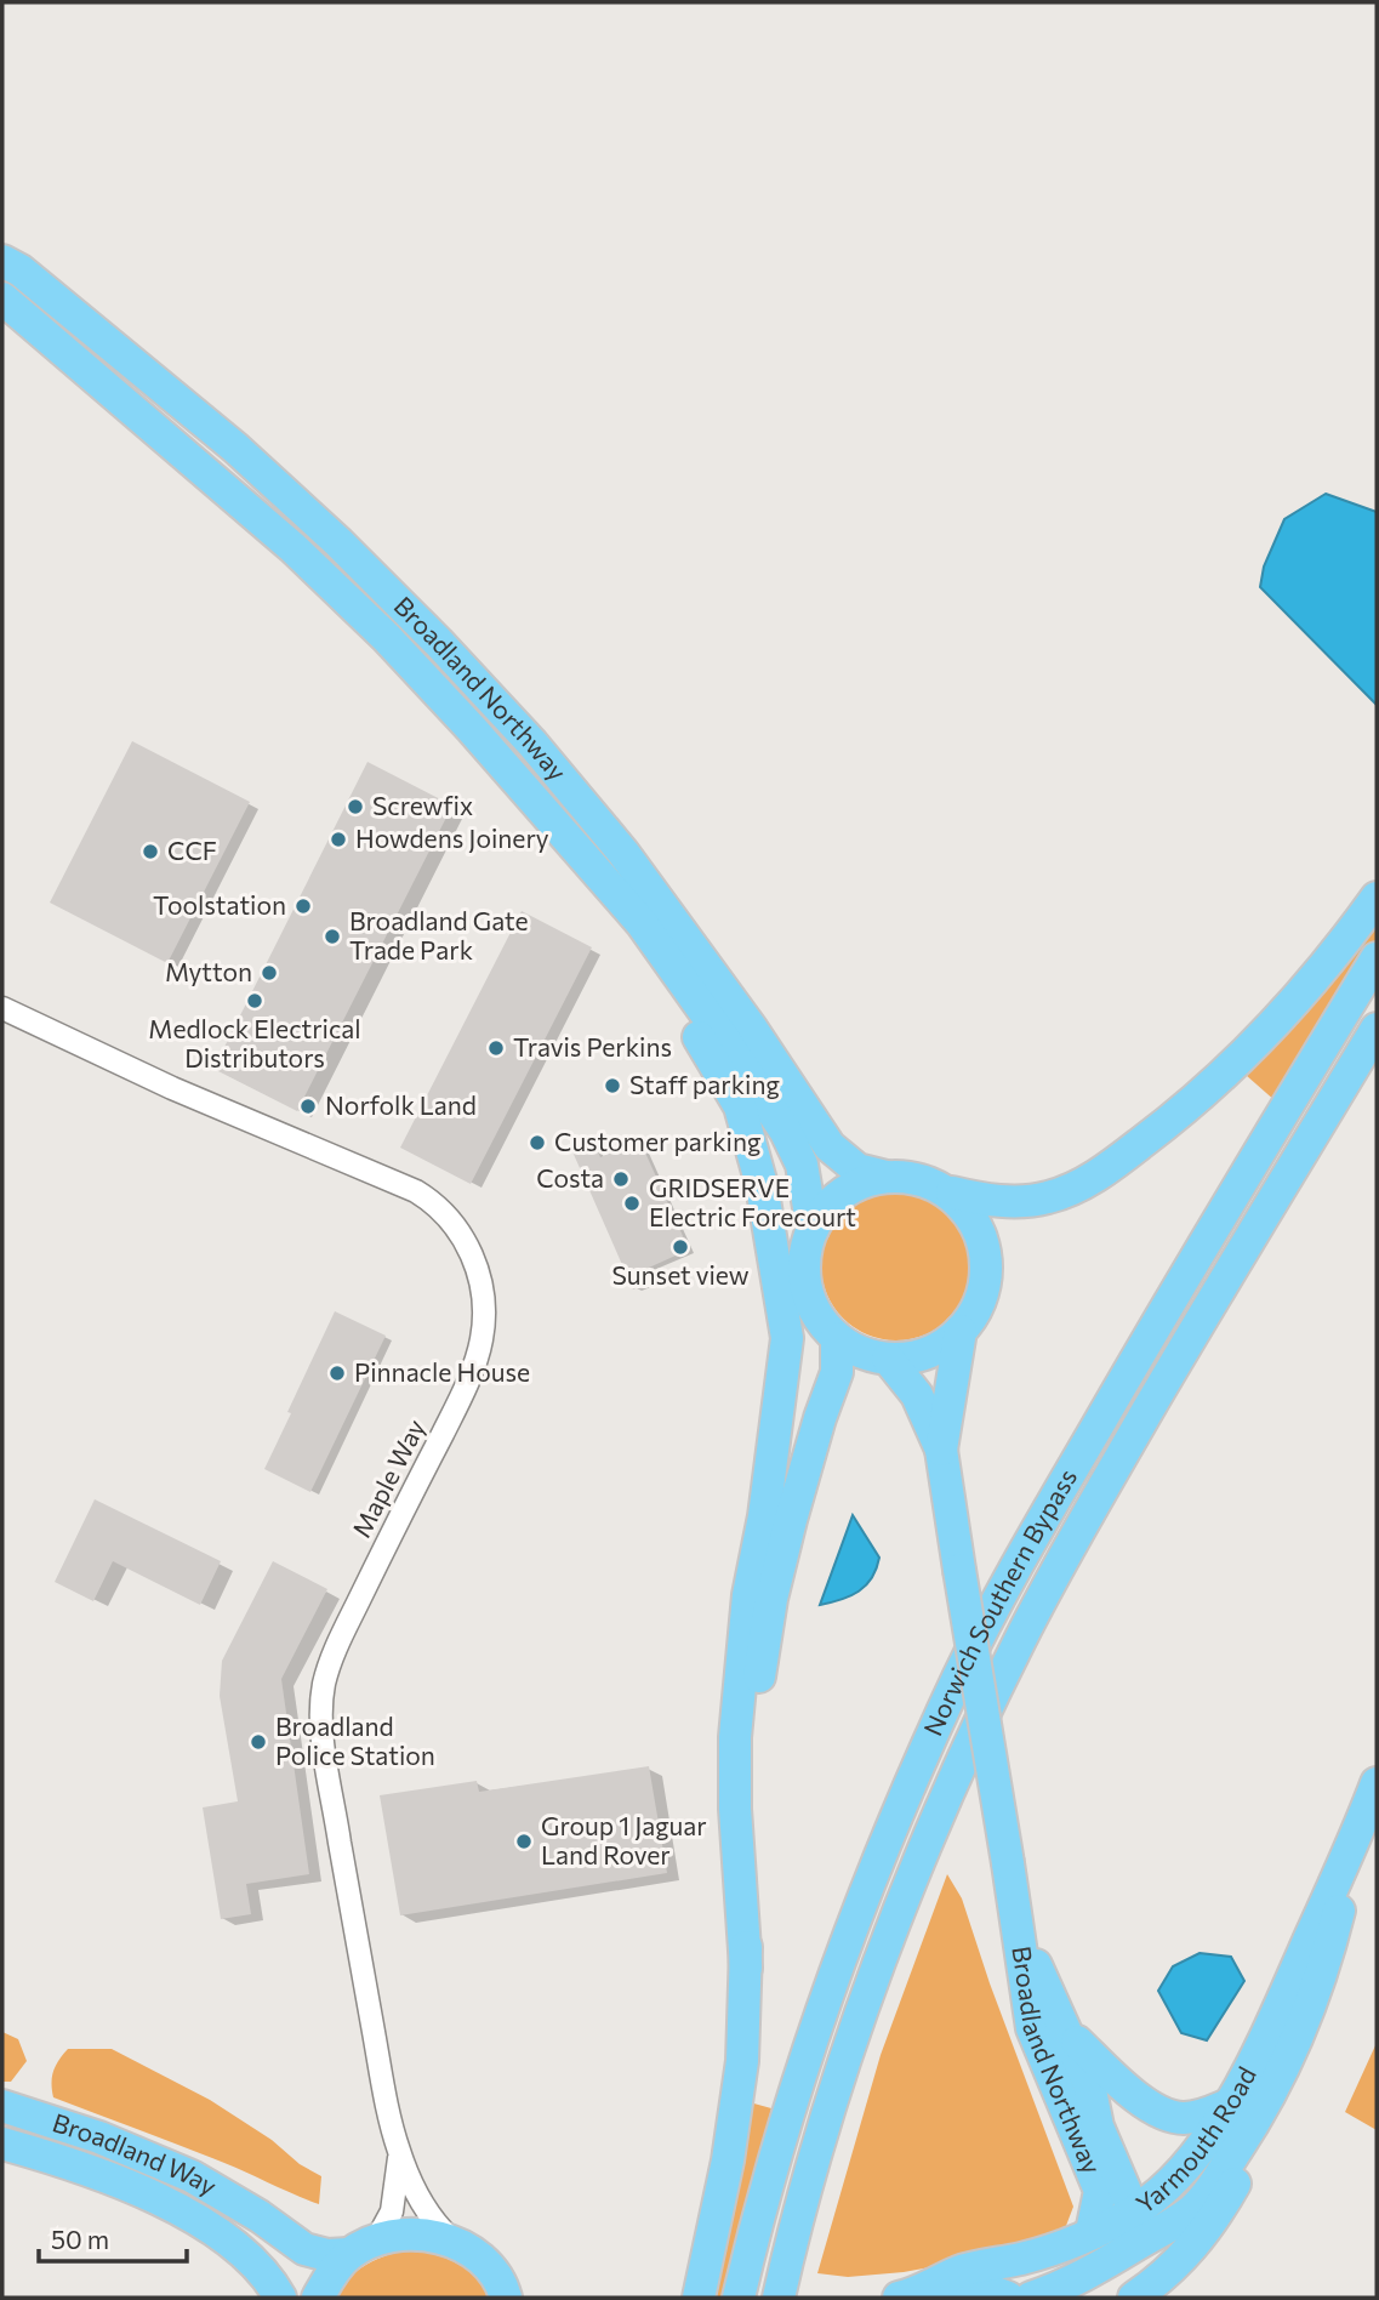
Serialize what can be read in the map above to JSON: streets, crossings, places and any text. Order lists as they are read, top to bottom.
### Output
{
  "streets": {
    "highway": [
      "Broadland Northway",
      "Norwich Southern Bypass",
      "Yarmouth Road",
      "Broadland Way"
    ],
    "street": ["Maple Way"]
  },
  "crossings": [
    ["Broadland Northway", "Yarmouth Road"],
    ["Maple Way", "Broadland Way"]
  ],
  "places": [
    "Screwfix",
    "Howdens Joinery",
    "CCF",
    "Toolstation",
    "Broadland Gate Trade Park",
    "Mytton",
    "Medlock Electrical Distributors",
    "Travis Perkins",
    "Staff parking",
    "Norfolk Land",
    "Customer parking",
    "Costa",
    "GRIDSERVE Electric Forecourt",
    "Sunset view",
    "Pinnacle House",
    "Broadland Police Station",
    "Group 1 Jaguar Land Rover"
  ],
  "scale_bar": "50 m"
}
